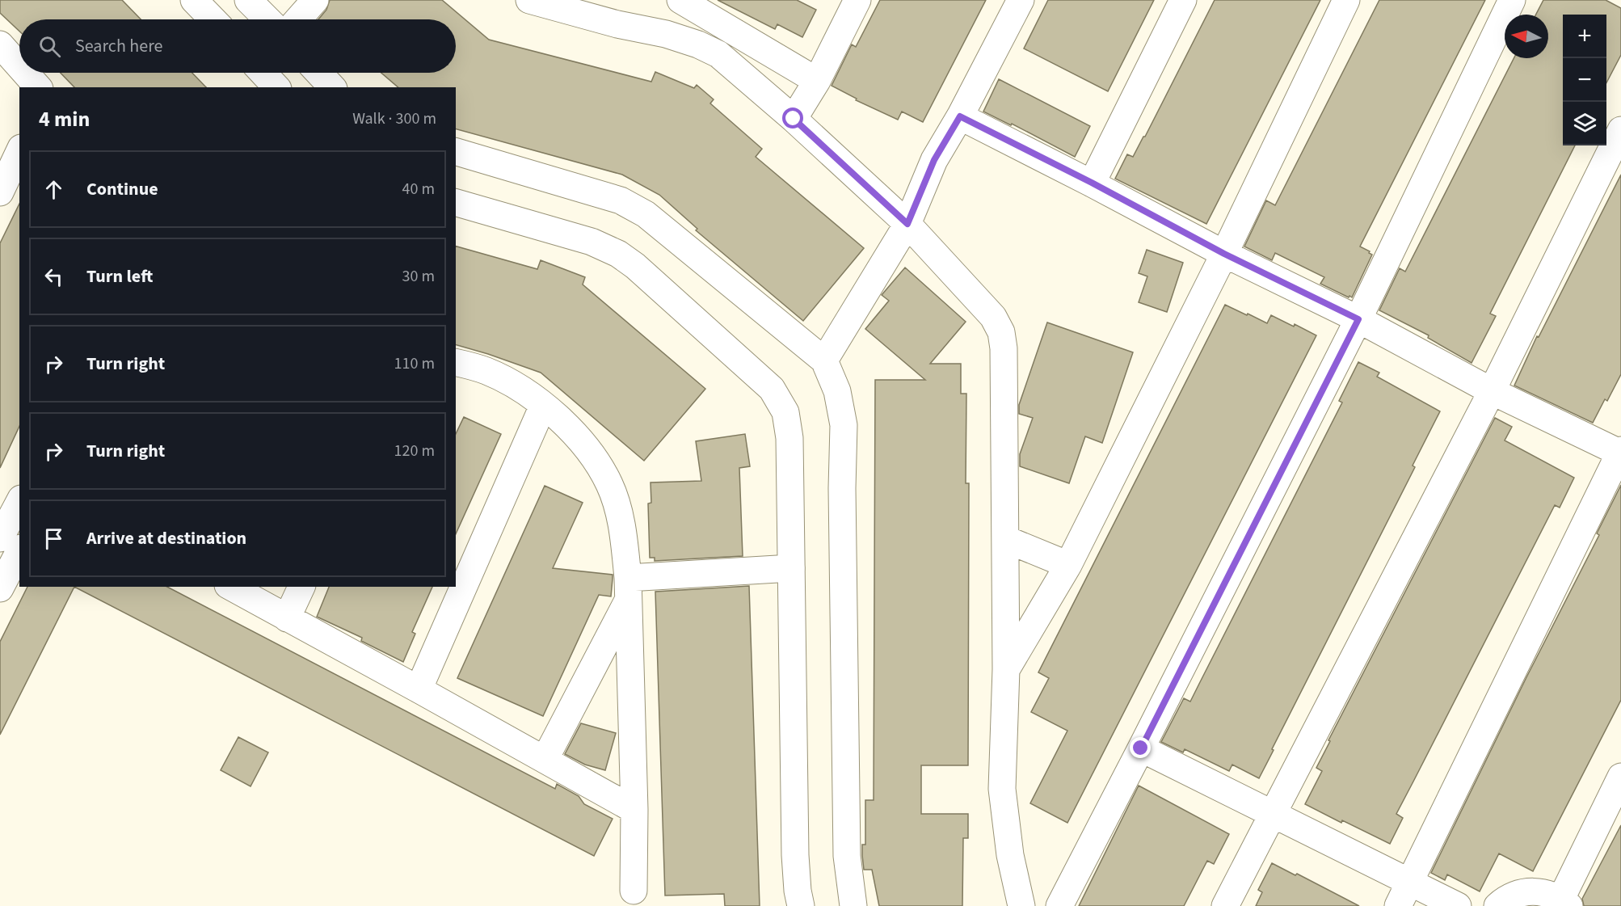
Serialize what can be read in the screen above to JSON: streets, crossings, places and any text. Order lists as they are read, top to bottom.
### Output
{
  "north": "left",
  "page": {
    "map_buttons": ["+", "−"],
    "search": "Search here",
    "heading": ["4 min", "Walk · 300 m"],
    "list": [
      ["Continue", "40 m"],
      ["Turn left", "30 m"],
      ["Turn right", "110 m"],
      ["Turn right", "120 m"],
      "Arrive at destination"
    ]
  }
}
